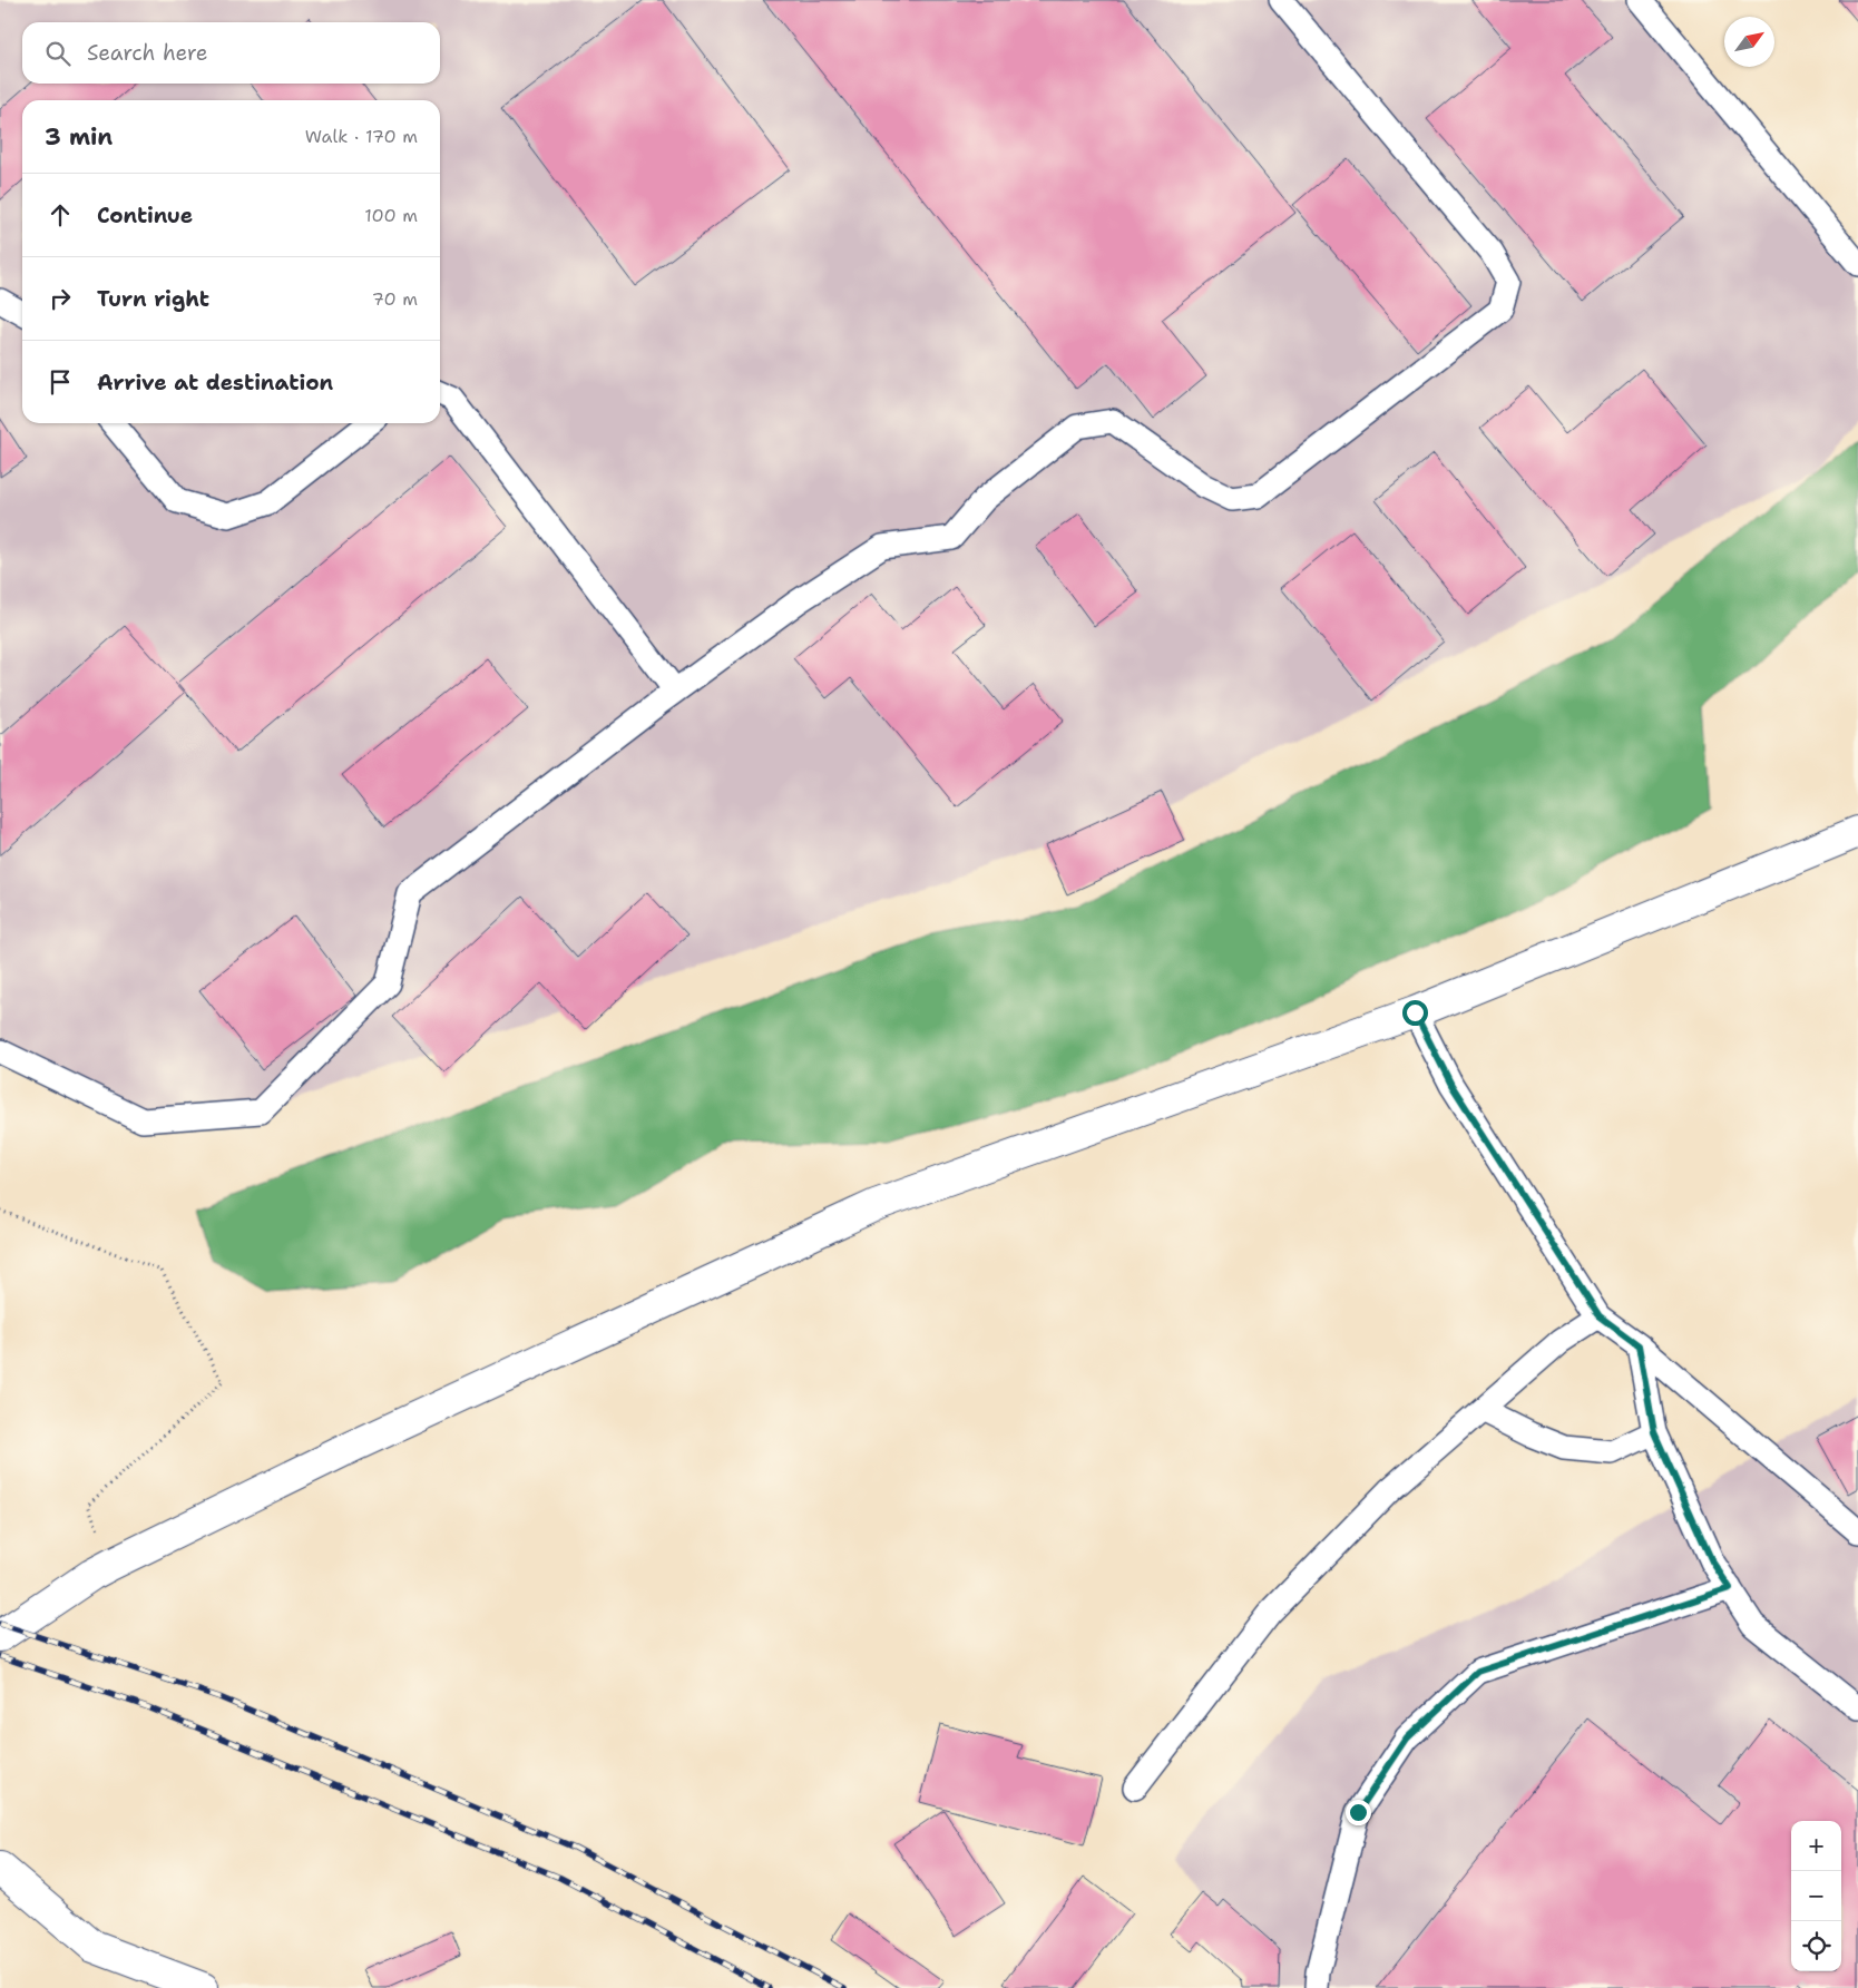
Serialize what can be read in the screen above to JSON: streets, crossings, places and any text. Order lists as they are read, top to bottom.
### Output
{
  "north": "top right",
  "page": {
    "search": "Search here",
    "heading": ["3 min", "Walk · 170 m"],
    "list": [
      ["Continue", "100 m"],
      ["Turn right", "70 m"],
      "Arrive at destination"
    ],
    "map_buttons": ["+", "−"]
  }
}
